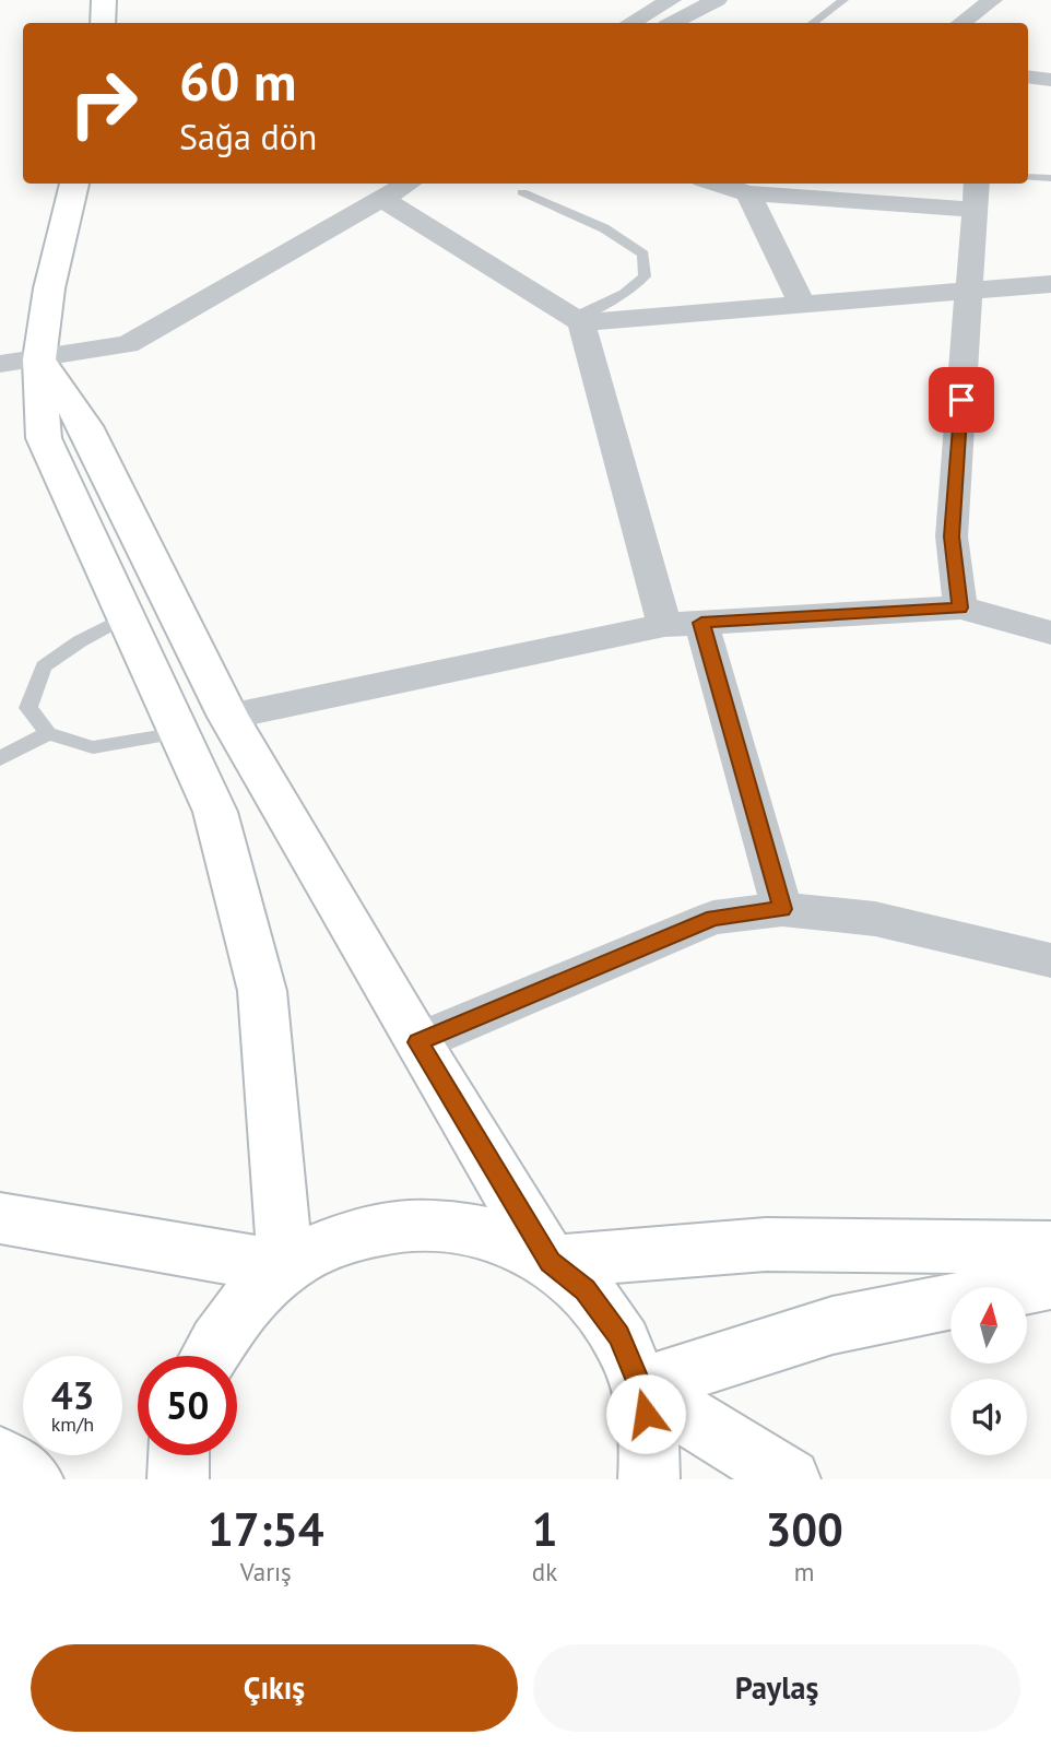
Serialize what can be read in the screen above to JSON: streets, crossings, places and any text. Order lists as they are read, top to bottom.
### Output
{
  "north": "top",
  "page": {
    "turn": ["60 m", "Sağa dön"],
    "speed": "43 km/h",
    "limit": "50",
    "eta": [
      "17:54",
      "Varış",
      "1",
      "dk",
      "300",
      "m"
    ],
    "buttons": ["Çıkış", "Paylaş"]
  }
}
